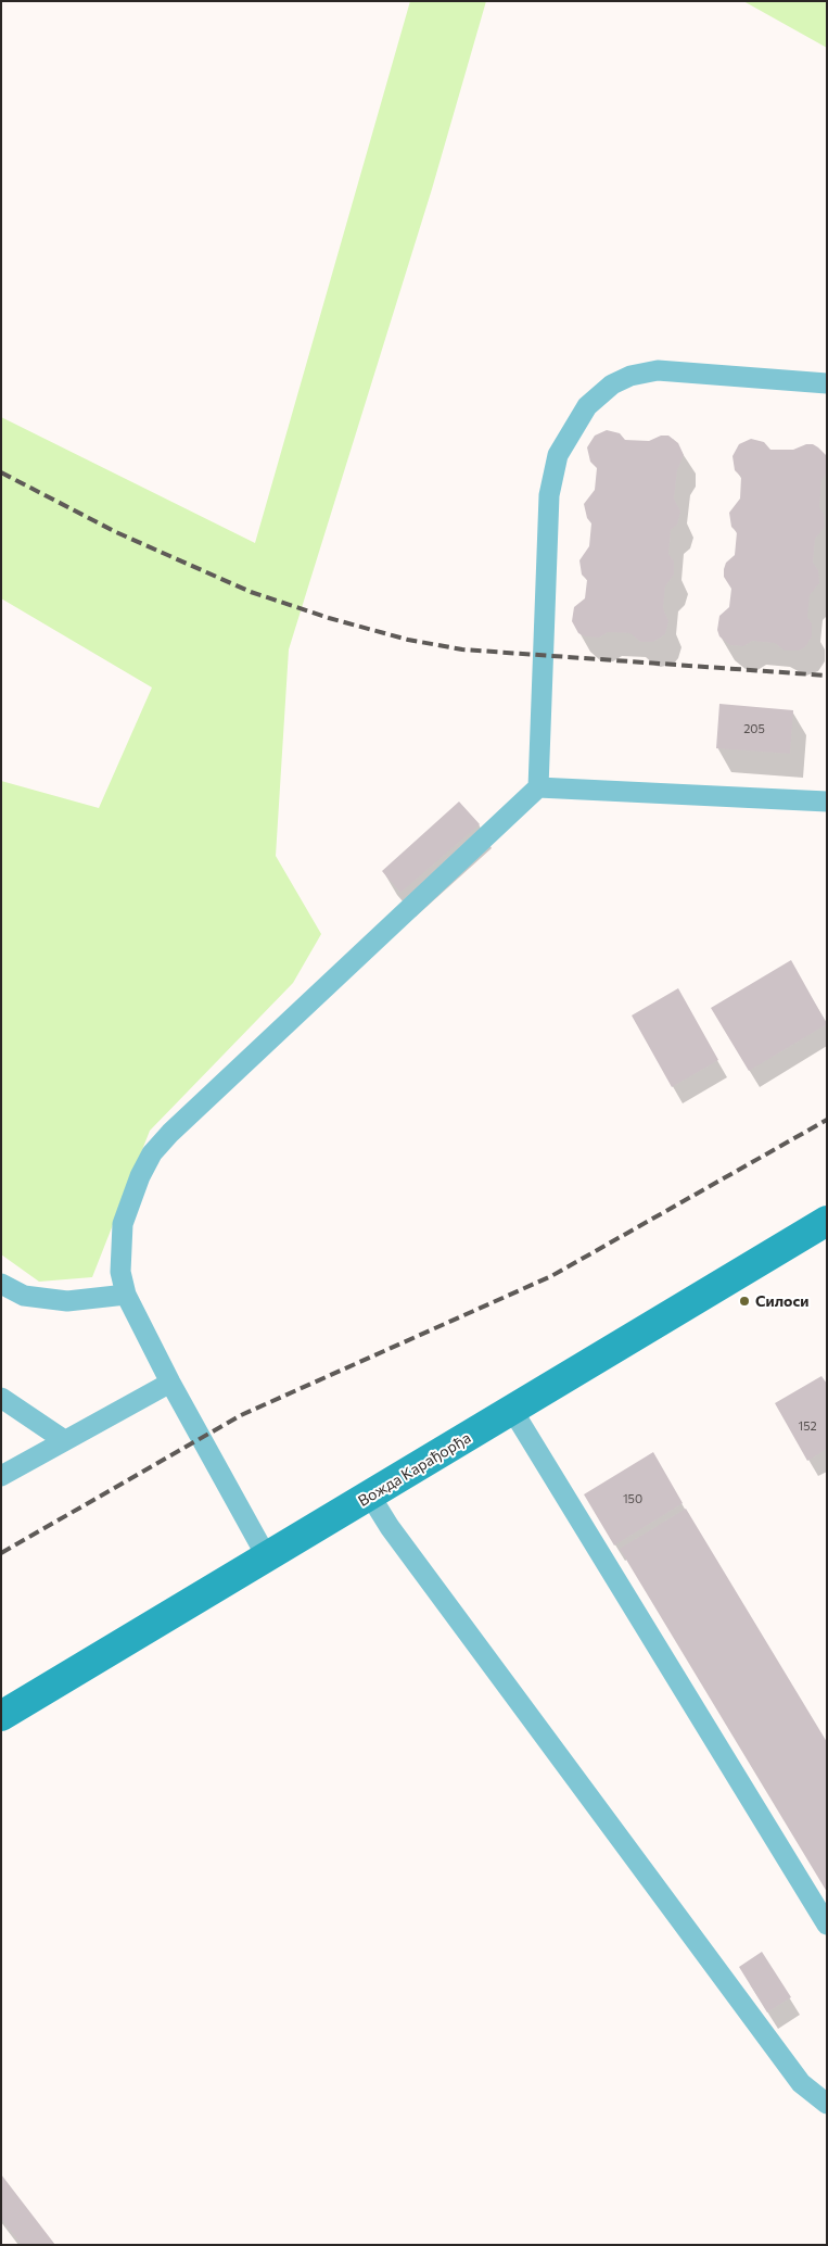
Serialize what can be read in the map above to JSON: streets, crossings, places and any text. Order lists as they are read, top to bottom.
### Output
{
  "streets": {
    "main road": ["Вожда Карађорђа"]
  },
  "places": ["Силоси"],
  "house_numbers": ["205", "152", "150"]
}
